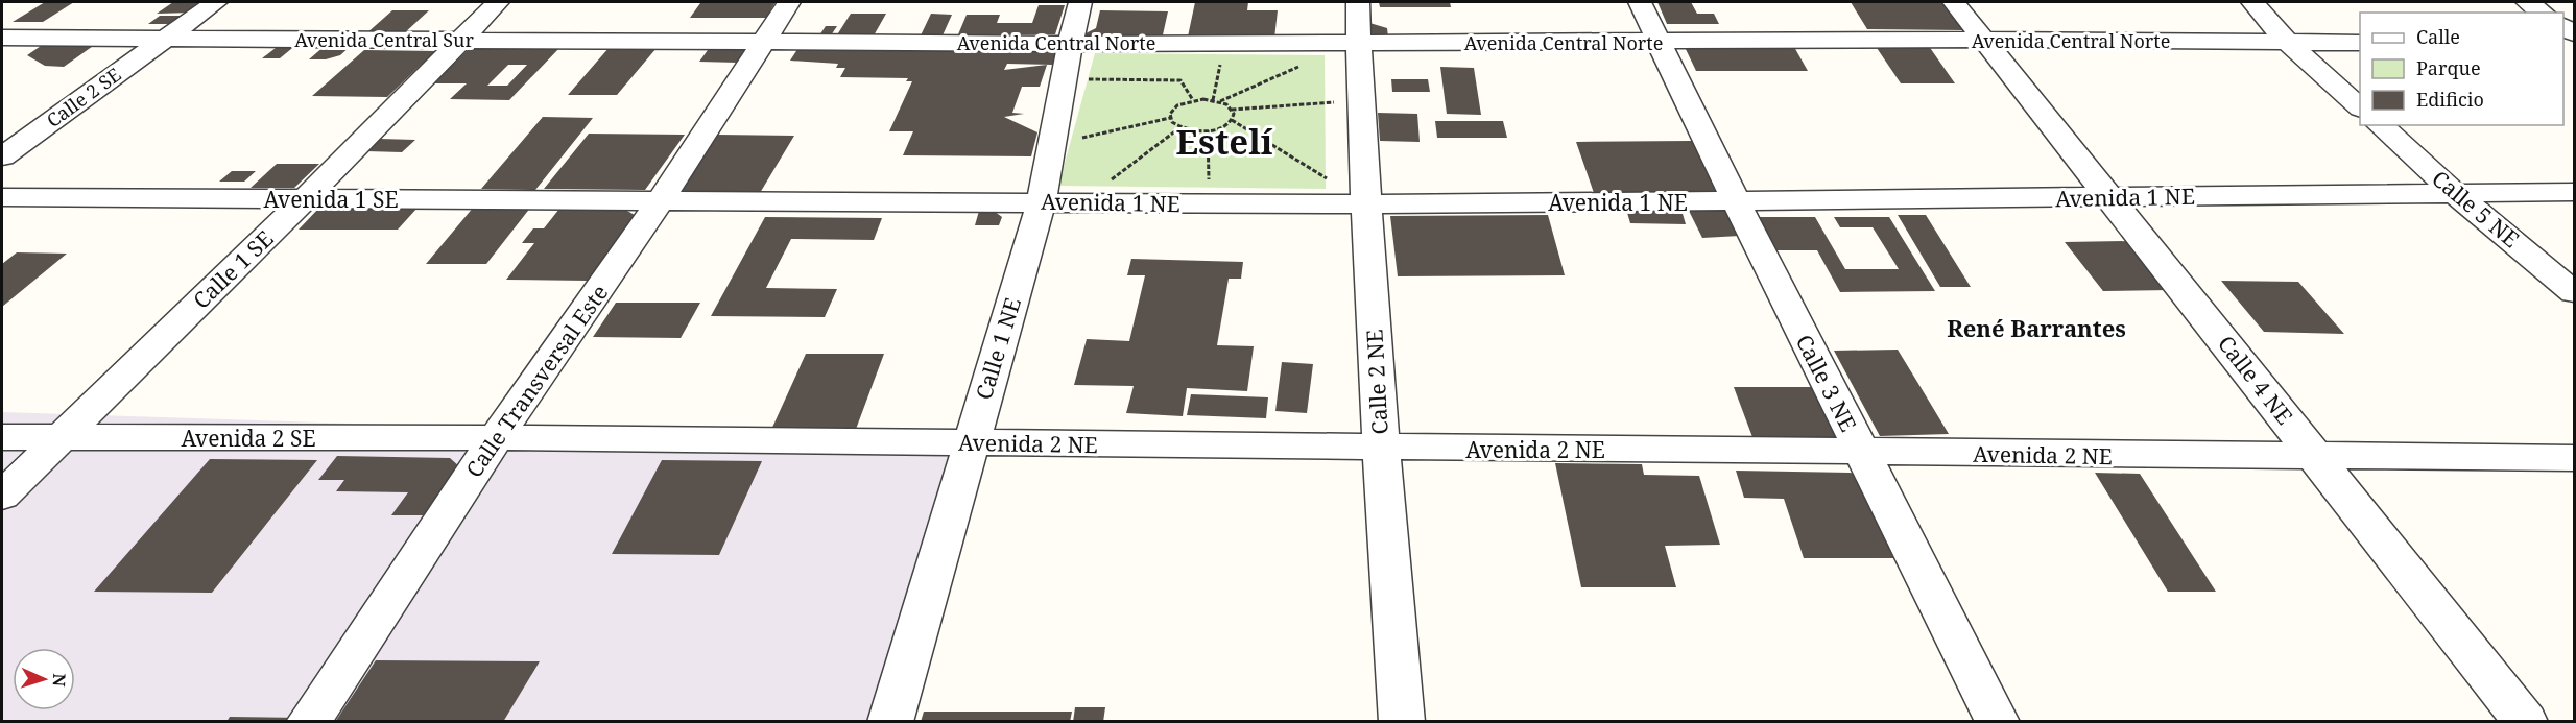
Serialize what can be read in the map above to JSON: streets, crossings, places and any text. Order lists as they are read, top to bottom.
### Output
{
  "streets": {
    "street": [
      "Avenida Central Sur",
      "Avenida Central Norte",
      "Calle 2 SE",
      "Avenida 1 NE",
      "Avenida 1 SE",
      "Calle 5 NE",
      "Calle 1 SE",
      "Calle 1 NE",
      "Calle 4 NE",
      "Calle Transversal Este",
      "Calle 2 NE",
      "Calle 3 NE",
      "Avenida 2 SE",
      "Avenida 2 NE"
    ]
  },
  "crossings": [
    ["Avenida Central Sur", "Avenida Central Norte"],
    ["Avenida Central Sur", "Calle 2 SE"],
    ["Avenida Central Sur", "Calle 1 SE"],
    ["Avenida Central Sur", "Calle Transversal Este"],
    ["Avenida Central Norte", "Calle 1 NE"],
    ["Avenida Central Norte", "Calle 4 NE"],
    ["Avenida Central Norte", "Calle Transversal Este"],
    ["Avenida Central Norte", "Calle 2 NE"],
    ["Avenida Central Norte", "Calle 3 NE"],
    ["Avenida 1 NE", "Avenida 1 SE"],
    ["Avenida 1 NE", "Calle 5 NE"],
    ["Avenida 1 NE", "Calle 1 NE"],
    ["Avenida 1 NE", "Calle 4 NE"],
    ["Avenida 1 NE", "Calle Transversal Este"],
    ["Avenida 1 NE", "Calle 2 NE"],
    ["Avenida 1 NE", "Calle 3 NE"],
    ["Avenida 1 SE", "Calle 1 SE"],
    ["Avenida 1 SE", "Calle Transversal Este"],
    ["Calle 1 SE", "Avenida 2 SE"],
    ["Calle 1 NE", "Avenida 2 NE"],
    ["Calle 4 NE", "Avenida 2 NE"],
    ["Calle Transversal Este", "Avenida 2 SE"],
    ["Calle Transversal Este", "Avenida 2 NE"],
    ["Calle 2 NE", "Avenida 2 NE"],
    ["Calle 3 NE", "Avenida 2 NE"],
    ["Avenida 2 SE", "Avenida 2 NE"]
  ],
  "districts": ["Estelí", "René Barrantes"],
  "legend": ["Calle", "Parque", "Edificio"],
  "north": "right"
}
